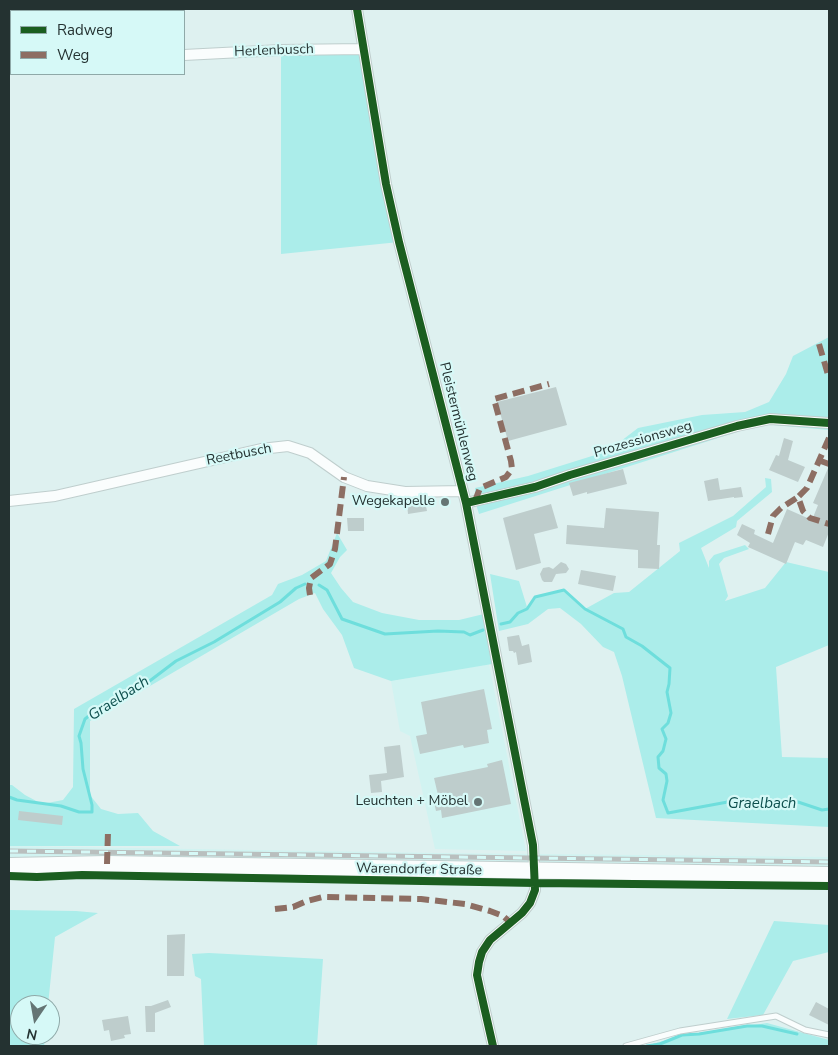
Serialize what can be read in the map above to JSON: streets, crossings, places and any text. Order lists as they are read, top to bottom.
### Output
{
  "streets": {
    "main road": ["Warendorfer Straße"],
    "street": [
      "Herlenbusch",
      "Pleistermühlenweg",
      "Prozessionsweg",
      "Reetbusch"
    ]
  },
  "crossings": [
    ["Herlenbusch", "Pleistermühlenweg"],
    ["Pleistermühlenweg", "Prozessionsweg"],
    ["Pleistermühlenweg", "Reetbusch"],
    ["Pleistermühlenweg", "Warendorfer Straße"]
  ],
  "water": ["Graelbach"],
  "places": ["Wegekapelle", "Leuchten + Möbel"],
  "legend": ["Radweg", "Weg"],
  "north": "bottom"
}
